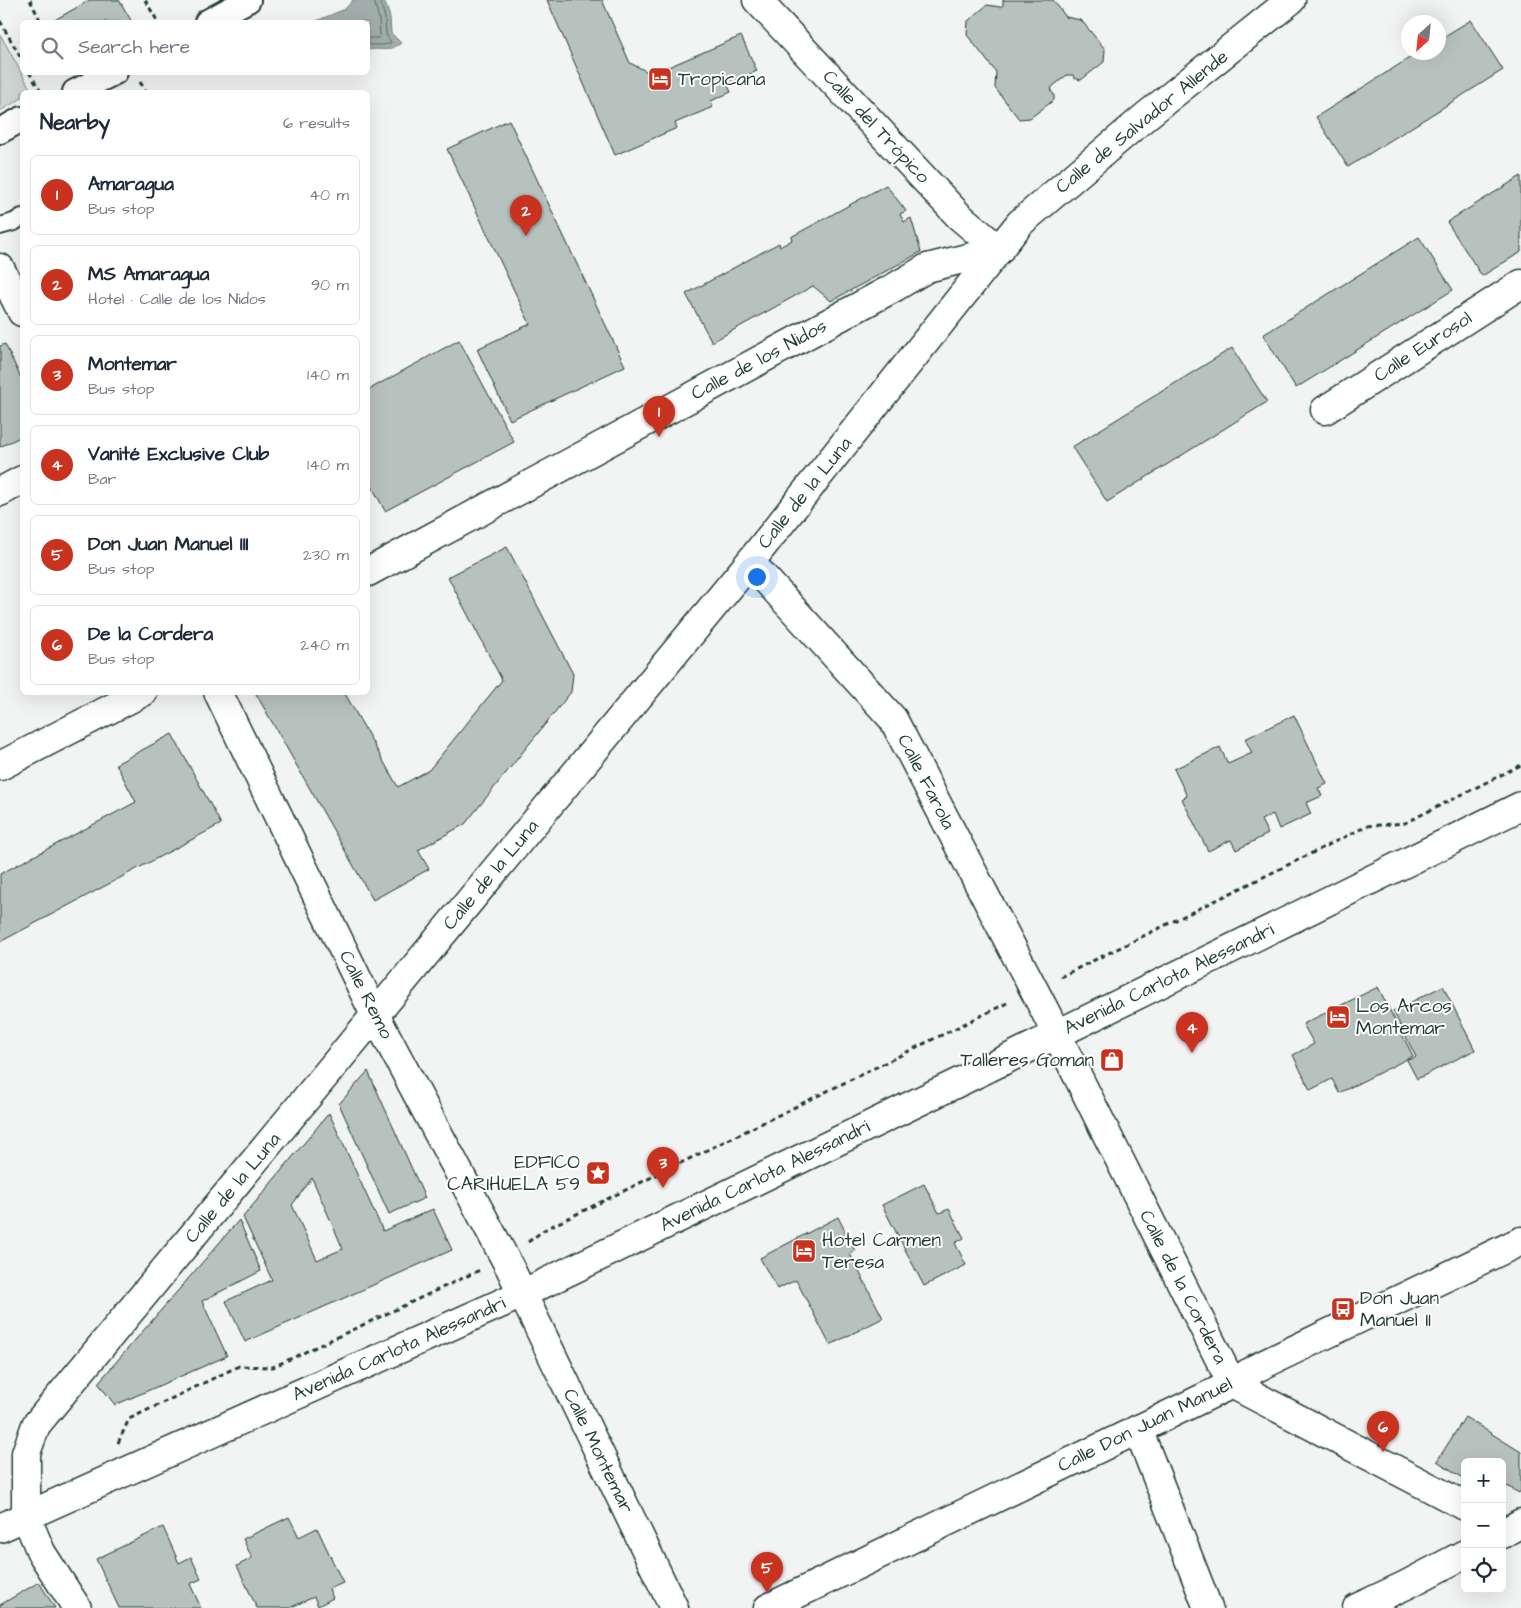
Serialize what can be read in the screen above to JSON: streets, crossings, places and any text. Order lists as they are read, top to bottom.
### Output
{
  "streets": {
    "street": [
      "Calle de Salvador Allende",
      "Calle del Trópico",
      "Calle Eurosol",
      "Calle de los Nidos",
      "Calle de la Luna",
      "Calle Farola",
      "Avenida Carlota Alessandri",
      "Calle Remo",
      "Calle de la Cordera",
      "Calle Don Juan Manuel",
      "Calle Montemar"
    ]
  },
  "crossings": [
    ["Calle de Salvador Allende", "Calle del Trópico"],
    ["Calle de Salvador Allende", "Calle de los Nidos"],
    ["Calle de Salvador Allende", "Calle de la Luna"],
    ["Calle del Trópico", "Calle de los Nidos"],
    ["Calle del Trópico", "Calle de la Luna"],
    ["Calle de los Nidos", "Calle de la Luna"],
    ["Calle de la Luna", "Calle Farola"],
    ["Calle de la Luna", "Avenida Carlota Alessandri"],
    ["Calle de la Luna", "Calle Remo"],
    ["Calle Farola", "Avenida Carlota Alessandri"],
    ["Calle Farola", "Calle de la Cordera"],
    ["Avenida Carlota Alessandri", "Calle Remo"],
    ["Avenida Carlota Alessandri", "Calle de la Cordera"],
    ["Avenida Carlota Alessandri", "Calle Montemar"],
    ["Calle Remo", "Calle Montemar"],
    ["Calle de la Cordera", "Calle Don Juan Manuel"]
  ],
  "places": {
    "hotel": ["Tropicana", "Los Arcos Montemar", "Hotel Carmen Teresa"],
    "shop": ["Talleres Goman"],
    "place": ["EDFICO CARIHUELA 59"],
    "bus stop": ["Don Juan Manuel II"]
  },
  "north": "bottom left",
  "page": {
    "search": "Search here",
    "heading": ["Nearby", "6 results"],
    "list": [
      {
        "mark": "1",
        "name": "Amaragua",
        "note": "Bus stop",
        "value": "40 m"
      },
      {
        "mark": "2",
        "name": "MS Amaragua",
        "note": "Hotel · Calle de los Nidos",
        "value": "90 m"
      },
      {
        "mark": "3",
        "name": "Montemar",
        "note": "Bus stop",
        "value": "140 m"
      },
      {
        "mark": "4",
        "name": "Vanité Exclusive Club",
        "note": "Bar",
        "value": "140 m"
      },
      {
        "mark": "5",
        "name": "Don Juan Manuel III",
        "note": "Bus stop",
        "value": "230 m"
      },
      {
        "mark": "6",
        "name": "De la Cordera",
        "note": "Bus stop",
        "value": "240 m"
      }
    ],
    "pins": [
      "2",
      "1",
      "4",
      "3",
      "6",
      "5"
    ],
    "map_buttons": ["+", "−"]
  }
}
